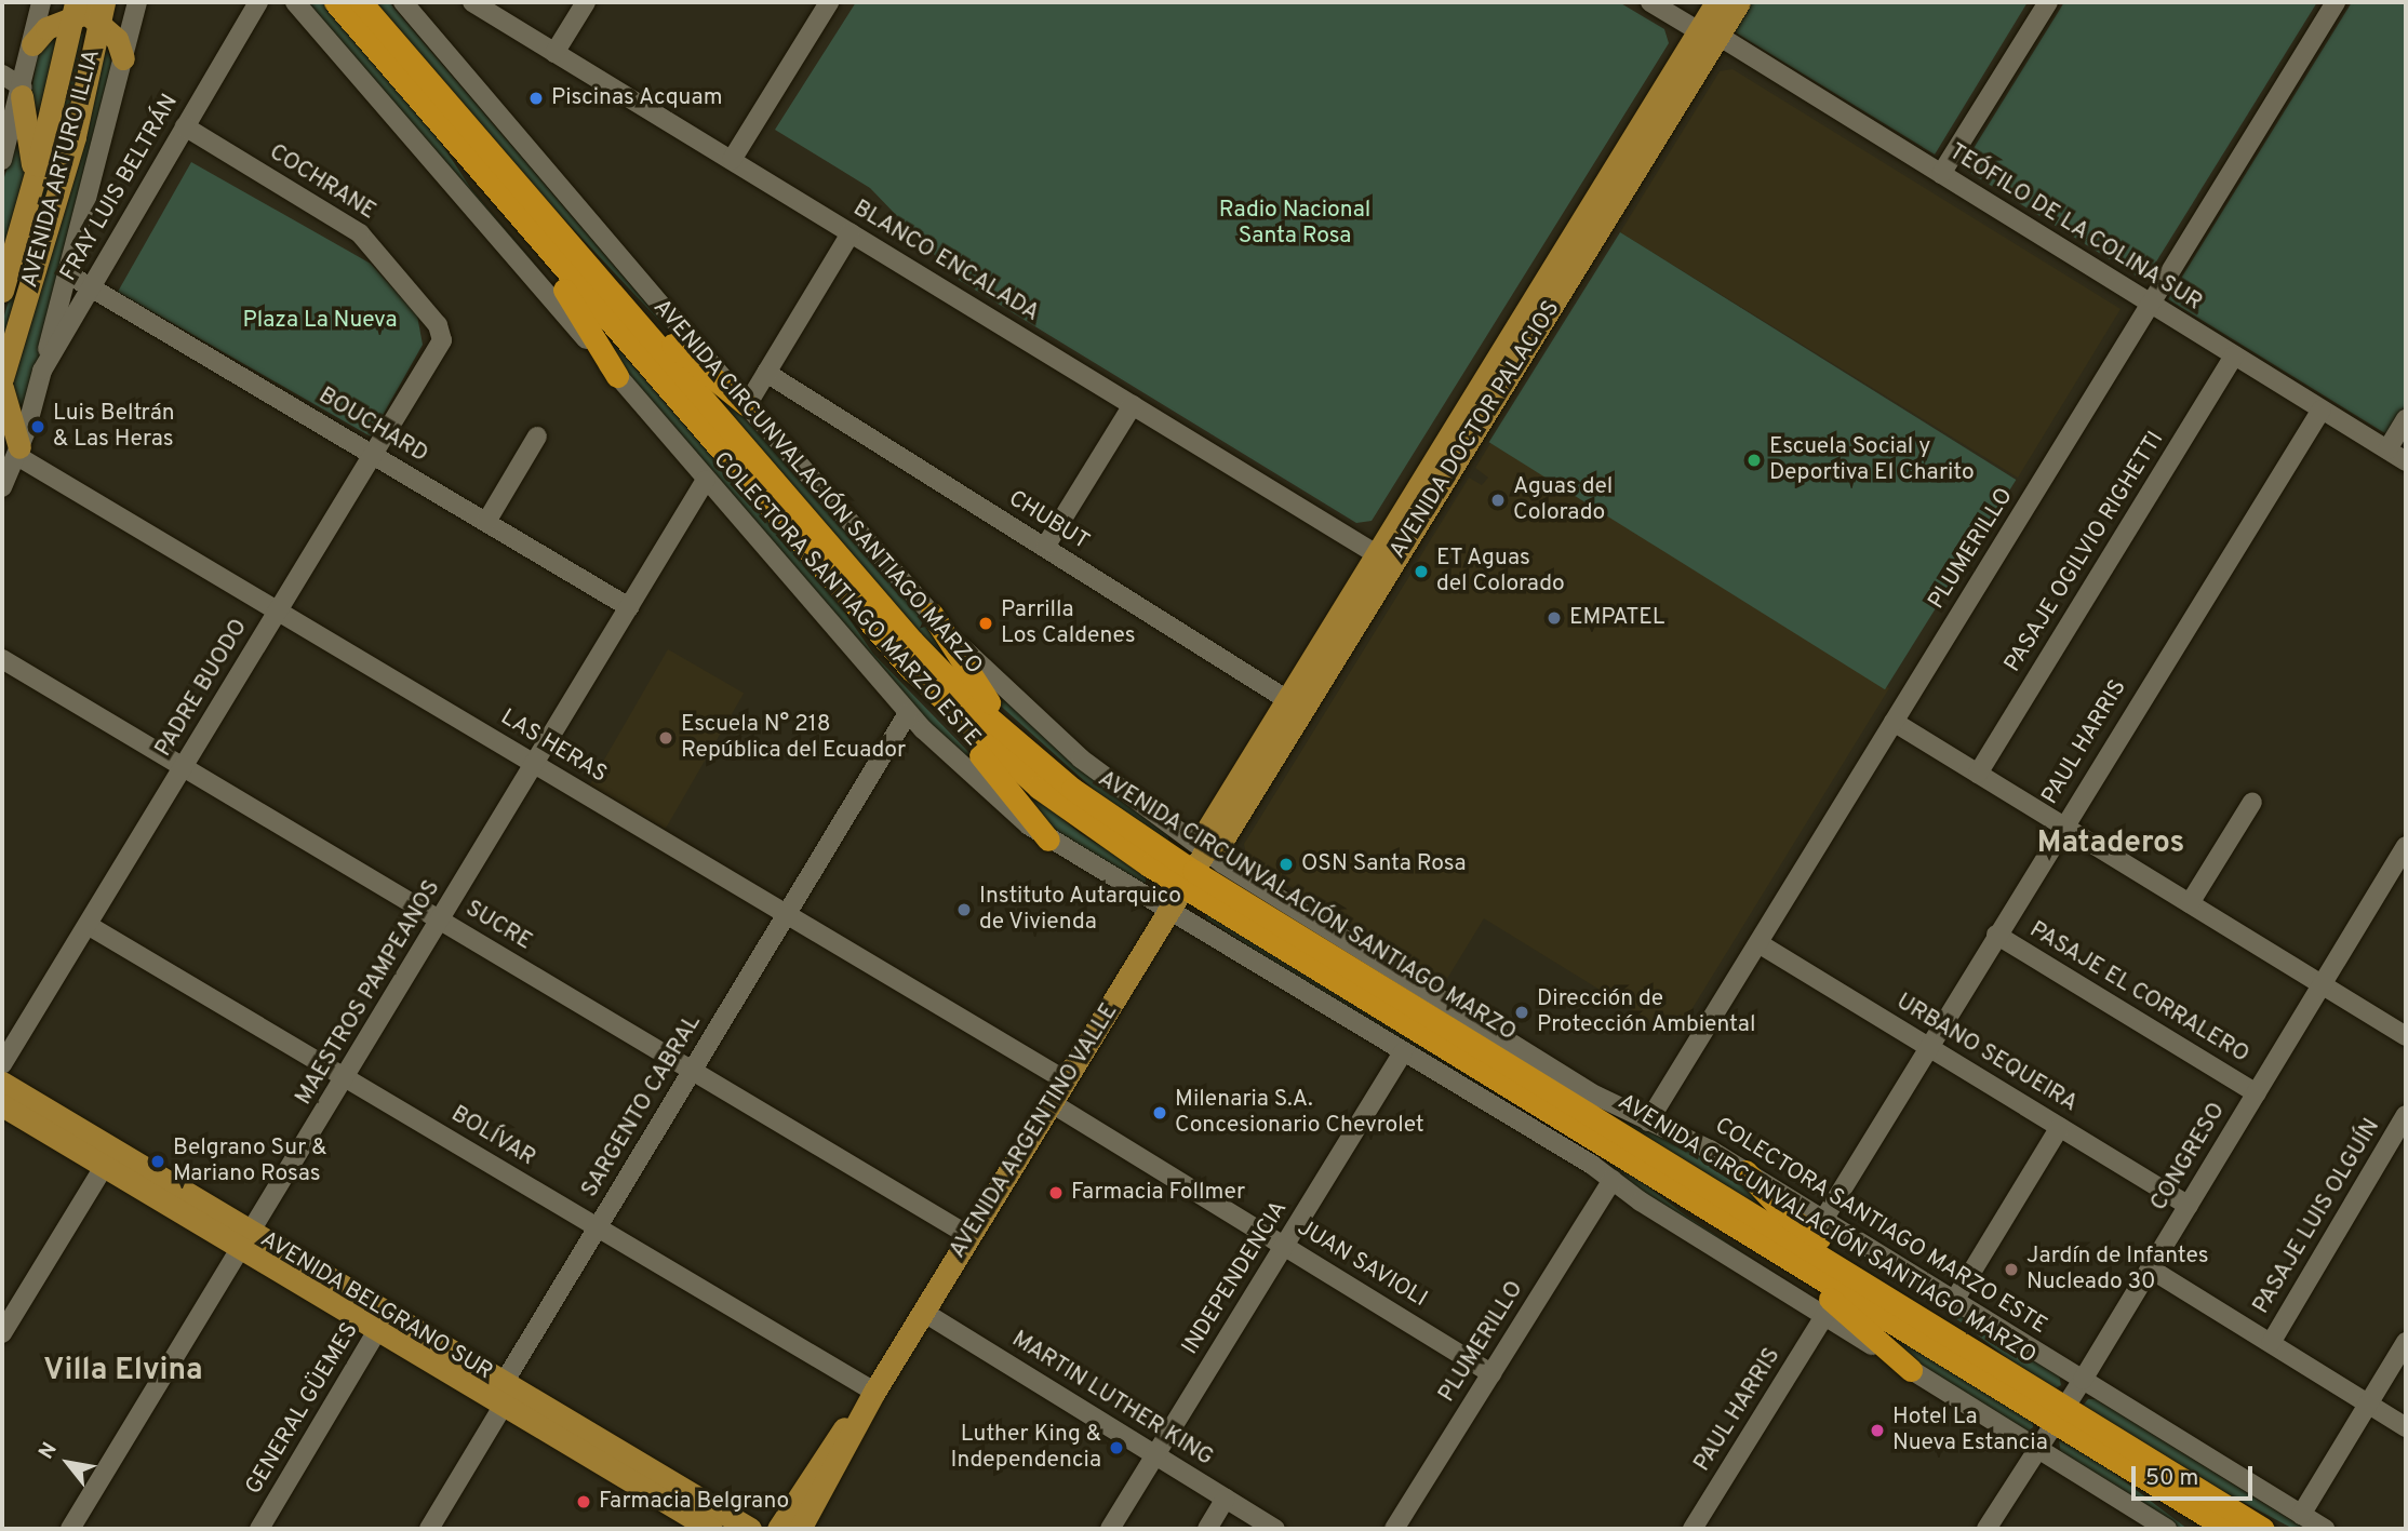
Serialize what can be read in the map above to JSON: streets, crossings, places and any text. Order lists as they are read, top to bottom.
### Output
{
  "streets": {
    "highway": ["AVENIDA CIRCUNVALACIÓN SANTIAGO MARZO"],
    "main road": [
      "AVENIDA ARTURO ILLIA",
      "AVENIDA DOCTOR PALACIOS",
      "AVENIDA ARGENTINO VALLE",
      "AVENIDA BELGRANO SUR"
    ],
    "street": [
      "COCHRANE",
      "FRAY LUIS BELTRÁN",
      "TEÓFILO DE LA COLINA SUR",
      "BLANCO ENCALADA",
      "BOUCHARD",
      "CHUBUT",
      "PLUMERILLO",
      "PASAJE OGILVIO RIGHETTI",
      "COLECTORA SANTIAGO MARZO ESTE",
      "PADRE BUODO",
      "PAUL HARRIS",
      "LAS HERAS",
      "SUCRE",
      "MAESTROS PAMPEANOS",
      "PASAJE EL CORRALERO",
      "URBANO SEQUEIRA",
      "SARGENTO CABRAL",
      "BOLÍVAR",
      "CONGRESO",
      "PASAJE LUIS OLGUÍN",
      "JUAN SAVIOLI",
      "INDEPENDENCIA",
      "MARTIN LUTHER KING",
      "GENERAL GÜEMES"
    ]
  },
  "crossings": [
    ["COCHRANE", "FRAY LUIS BELTRÁN"],
    ["COCHRANE", "PADRE BUODO"],
    ["FRAY LUIS BELTRÁN", "BOUCHARD"],
    ["FRAY LUIS BELTRÁN", "LAS HERAS"],
    ["TEÓFILO DE LA COLINA SUR", "AVENIDA DOCTOR PALACIOS"],
    ["TEÓFILO DE LA COLINA SUR", "PLUMERILLO"],
    ["TEÓFILO DE LA COLINA SUR", "PASAJE OGILVIO RIGHETTI"],
    ["TEÓFILO DE LA COLINA SUR", "PAUL HARRIS"],
    ["BLANCO ENCALADA", "AVENIDA DOCTOR PALACIOS"],
    ["BOUCHARD", "PADRE BUODO"],
    ["BOUCHARD", "MAESTROS PAMPEANOS"],
    ["AVENIDA DOCTOR PALACIOS", "AVENIDA CIRCUNVALACIÓN SANTIAGO MARZO"],
    ["AVENIDA DOCTOR PALACIOS", "CHUBUT"],
    ["AVENIDA DOCTOR PALACIOS", "COLECTORA SANTIAGO MARZO ESTE"],
    ["AVENIDA DOCTOR PALACIOS", "AVENIDA ARGENTINO VALLE"],
    ["AVENIDA CIRCUNVALACIÓN SANTIAGO MARZO", "COLECTORA SANTIAGO MARZO ESTE"],
    ["AVENIDA CIRCUNVALACIÓN SANTIAGO MARZO", "AVENIDA ARGENTINO VALLE"],
    ["AVENIDA CIRCUNVALACIÓN SANTIAGO MARZO", "CONGRESO"],
    ["PLUMERILLO", "COLECTORA SANTIAGO MARZO ESTE"],
    ["PLUMERILLO", "URBANO SEQUEIRA"],
    ["PLUMERILLO", "JUAN SAVIOLI"],
    ["COLECTORA SANTIAGO MARZO ESTE", "PAUL HARRIS"],
    ["COLECTORA SANTIAGO MARZO ESTE", "MAESTROS PAMPEANOS"],
    ["COLECTORA SANTIAGO MARZO ESTE", "SARGENTO CABRAL"],
    ["COLECTORA SANTIAGO MARZO ESTE", "AVENIDA ARGENTINO VALLE"],
    ["COLECTORA SANTIAGO MARZO ESTE", "CONGRESO"],
    ["COLECTORA SANTIAGO MARZO ESTE", "INDEPENDENCIA"],
    ["PADRE BUODO", "LAS HERAS"],
    ["PADRE BUODO", "SUCRE"],
    ["PADRE BUODO", "BOLÍVAR"],
    ["PAUL HARRIS", "PASAJE EL CORRALERO"],
    ["PAUL HARRIS", "URBANO SEQUEIRA"],
    ["LAS HERAS", "MAESTROS PAMPEANOS"],
    ["LAS HERAS", "SARGENTO CABRAL"],
    ["LAS HERAS", "AVENIDA ARGENTINO VALLE"],
    ["SUCRE", "MAESTROS PAMPEANOS"],
    ["SUCRE", "SARGENTO CABRAL"],
    ["SUCRE", "AVENIDA ARGENTINO VALLE"],
    ["MAESTROS PAMPEANOS", "BOLÍVAR"],
    ["MAESTROS PAMPEANOS", "AVENIDA BELGRANO SUR"],
    ["PASAJE EL CORRALERO", "CONGRESO"],
    ["URBANO SEQUEIRA", "CONGRESO"],
    ["SARGENTO CABRAL", "BOLÍVAR"],
    ["SARGENTO CABRAL", "AVENIDA BELGRANO SUR"],
    ["AVENIDA ARGENTINO VALLE", "BOLÍVAR"],
    ["AVENIDA ARGENTINO VALLE", "JUAN SAVIOLI"],
    ["AVENIDA ARGENTINO VALLE", "MARTIN LUTHER KING"],
    ["JUAN SAVIOLI", "INDEPENDENCIA"],
    ["INDEPENDENCIA", "MARTIN LUTHER KING"],
    ["AVENIDA BELGRANO SUR", "GENERAL GÜEMES"]
  ],
  "districts": ["Mataderos", "Villa Elvina"],
  "parks": ["Radio Nacional Santa Rosa", "Plaza La Nueva"],
  "places": [
    "Piscinas Acquam",
    "Luis Beltrán & Las Heras",
    "Escuela Social y Deportiva El Charito",
    "Aguas del Colorado",
    "ET Aguas del Colorado",
    "EMPATEL",
    "Parrilla Los Caldenes",
    "Escuela N° 218 República del Ecuador",
    "OSN Santa Rosa",
    "Instituto Autarquico de Vivienda",
    "Dirección de Protección Ambiental",
    "Milenaria S.A. Concesionario Chevrolet",
    "Belgrano Sur & Mariano Rosas",
    "Farmacia Follmer",
    "Jardín de Infantes Nucleado 30",
    "Hotel La Nueva Estancia",
    "Luther King & Independencia",
    "Farmacia Belgrano"
  ],
  "scale_bar": "50 m",
  "north": "top left"
}
